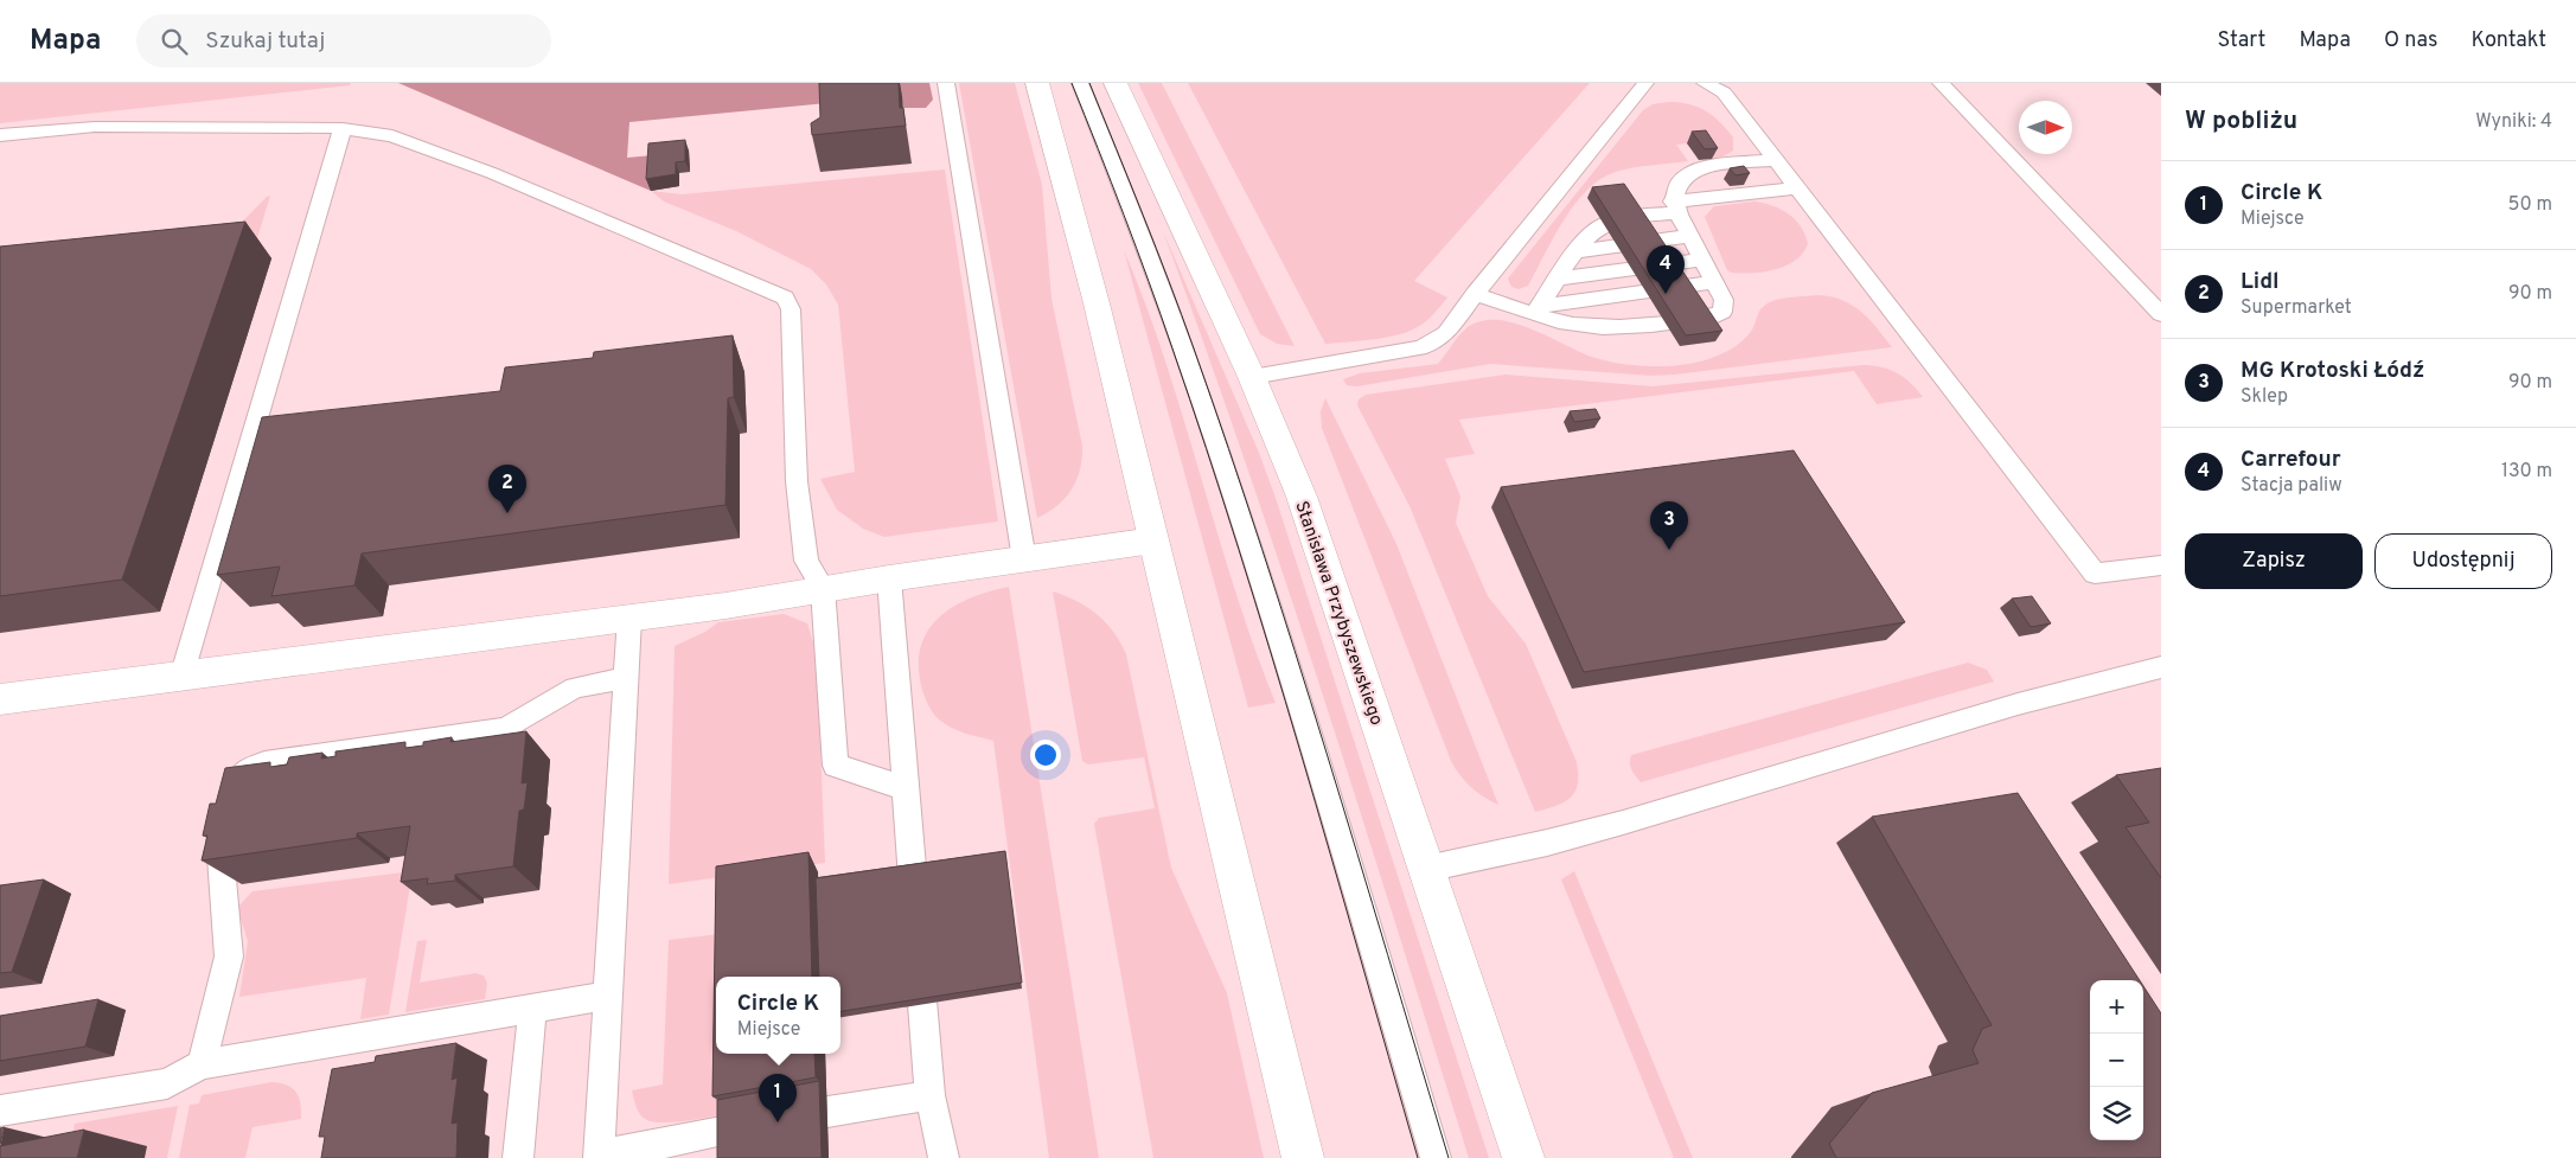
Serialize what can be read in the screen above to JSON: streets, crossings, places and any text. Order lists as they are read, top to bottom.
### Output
{
  "streets": {
    "main road": ["Stanisława Przybyszewskiego"]
  },
  "north": "right",
  "page": {
    "header": "Mapa",
    "search": "Szukaj tutaj",
    "nav": [
      "Start",
      "Mapa",
      "O nas",
      "Kontakt"
    ],
    "heading": ["W pobliżu", "Wyniki: 4"],
    "list": [
      {
        "mark": "1",
        "name": "Circle K",
        "note": "Miejsce",
        "value": "50 m"
      },
      {
        "mark": "2",
        "name": "Lidl",
        "note": "Supermarket",
        "value": "90 m"
      },
      {
        "mark": "3",
        "name": "MG Krotoski Łódź",
        "note": "Sklep",
        "value": "90 m"
      },
      {
        "mark": "4",
        "name": "Carrefour",
        "note": "Stacja paliw",
        "value": "130 m"
      }
    ],
    "pins": [
      "4",
      "2",
      "3",
      "1"
    ],
    "buttons": ["Zapisz", "Udostępnij"],
    "popup": ["Circle K", "Miejsce"],
    "map_buttons": ["+", "−"]
  }
}
